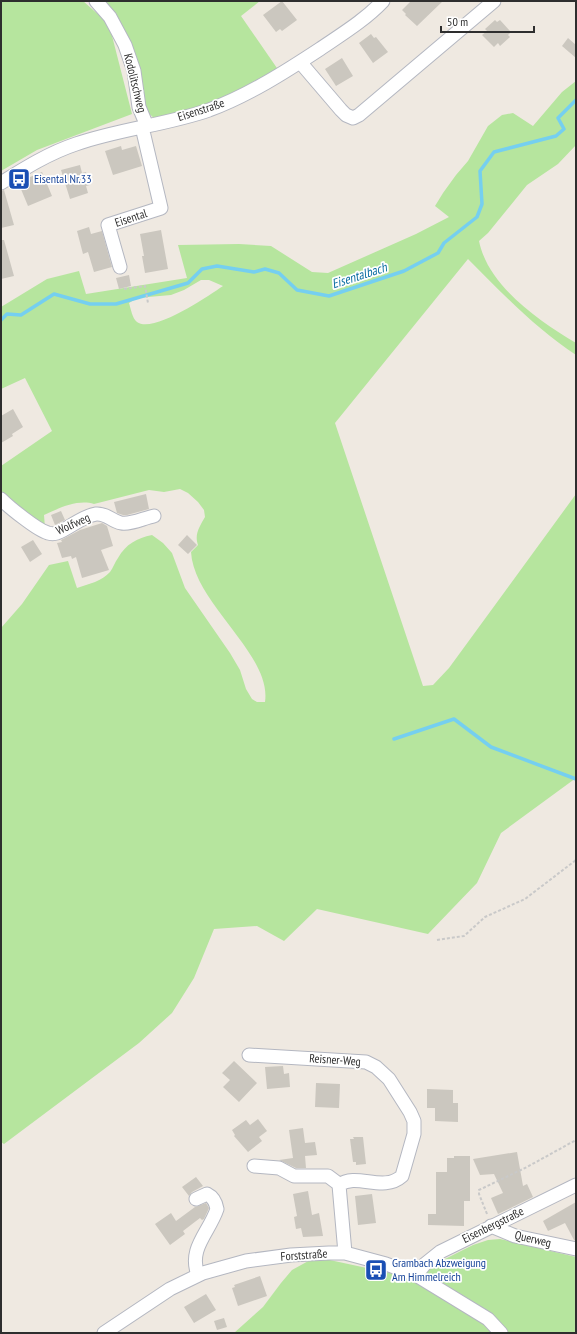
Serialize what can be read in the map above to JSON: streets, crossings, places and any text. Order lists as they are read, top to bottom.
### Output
{
  "streets": {
    "street": [
      "Kodolitschweg",
      "Eisenstraße",
      "Eisental",
      "Wolfweg",
      "Reisner-Weg",
      "Eisenbergstraße",
      "Querweg",
      "Forststraße"
    ]
  },
  "crossings": [
    ["Kodolitschweg", "Eisenstraße"],
    ["Kodolitschweg", "Eisental"],
    ["Eisenstraße", "Eisental"],
    ["Eisenbergstraße", "Querweg"],
    ["Eisenbergstraße", "Forststraße"]
  ],
  "water": ["Eisentalbach"],
  "places": {
    "bus stop": ["Eisental Nr.33", "Grambach Abzweigung Am Himmelreich"]
  },
  "scale_bar": "50 m"
}
